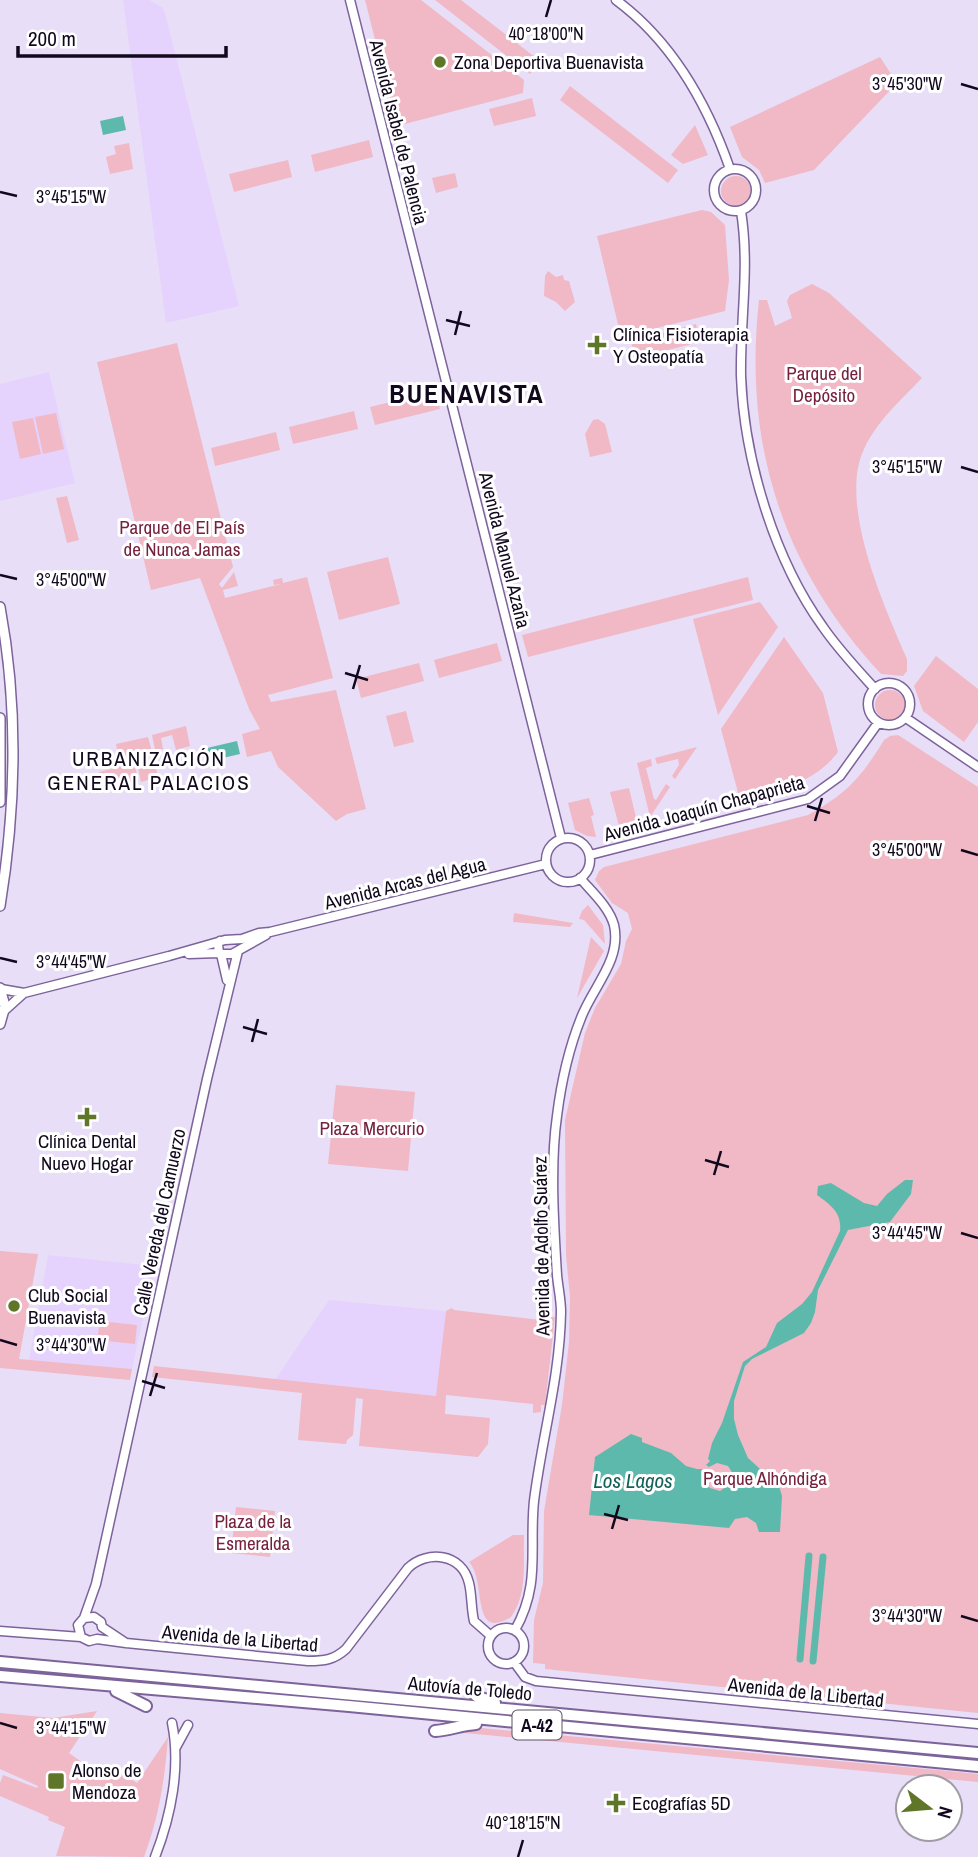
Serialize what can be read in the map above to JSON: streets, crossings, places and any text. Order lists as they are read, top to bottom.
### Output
{
  "streets": {
    "highway": ["Autovía de Toledo", "A-42"],
    "street": [
      "Avenida Isabel de Palencia",
      "Avenida Manuel Azaña",
      "Avenida Joaquín Chapaprieta",
      "Avenida Arcas del Agua",
      "Calle Vereda del Camuerzo",
      "Avenida de Adolfo Suárez",
      "Avenida de la Libertad"
    ]
  },
  "crossings": [
    ["Avenida Isabel de Palencia", "Avenida Manuel Azaña"],
    ["Avenida Manuel Azaña", "Avenida Joaquín Chapaprieta"],
    ["Avenida Manuel Azaña", "Avenida Arcas del Agua"],
    ["Avenida Manuel Azaña", "Avenida de Adolfo Suárez"],
    ["Avenida Joaquín Chapaprieta", "Avenida Arcas del Agua"],
    ["Avenida Joaquín Chapaprieta", "Avenida de Adolfo Suárez"],
    ["Avenida Arcas del Agua", "Calle Vereda del Camuerzo"],
    ["Avenida Arcas del Agua", "Avenida de Adolfo Suárez"],
    ["Calle Vereda del Camuerzo", "Avenida de la Libertad"],
    ["Avenida de Adolfo Suárez", "Avenida de la Libertad"]
  ],
  "districts": ["BUENAVISTA", "URBANIZACIÓN GENERAL PALACIOS"],
  "water": ["Los Lagos"],
  "parks": [
    "Parque del Depósito",
    "Parque de El País de Nunca Jamas",
    "Plaza Mercurio",
    "Parque Alhóndiga",
    "Plaza de la Esmeralda"
  ],
  "places": {
    "other": ["Zona Deportiva Buenavista", "Club Social Buenavista"],
    "health": ["Clínica Fisioterapia Y Osteopatía", "Clínica Dental Nuevo Hogar", "Ecografías 5D"],
    "transit": ["Alonso de Mendoza"]
  },
  "scale_bar": "200 m",
  "north": "right",
  "coordinates": [
    "40°18'00\"N",
    "3°45'30\"W",
    "3°45'15\"W",
    "3°45'00\"W",
    "3°44'45\"W",
    "3°44'30\"W",
    "3°44'15\"W",
    "40°18'15\"N"
  ]
}
